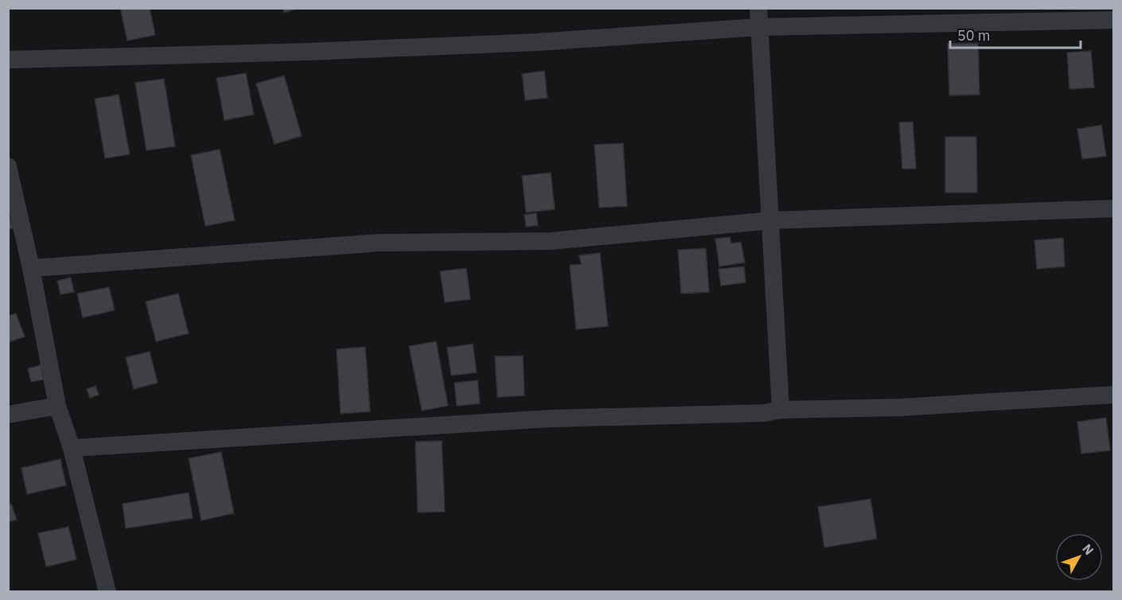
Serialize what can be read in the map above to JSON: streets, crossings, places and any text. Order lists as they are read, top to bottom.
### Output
{
  "scale_bar": "50 m",
  "north": "top right"
}
